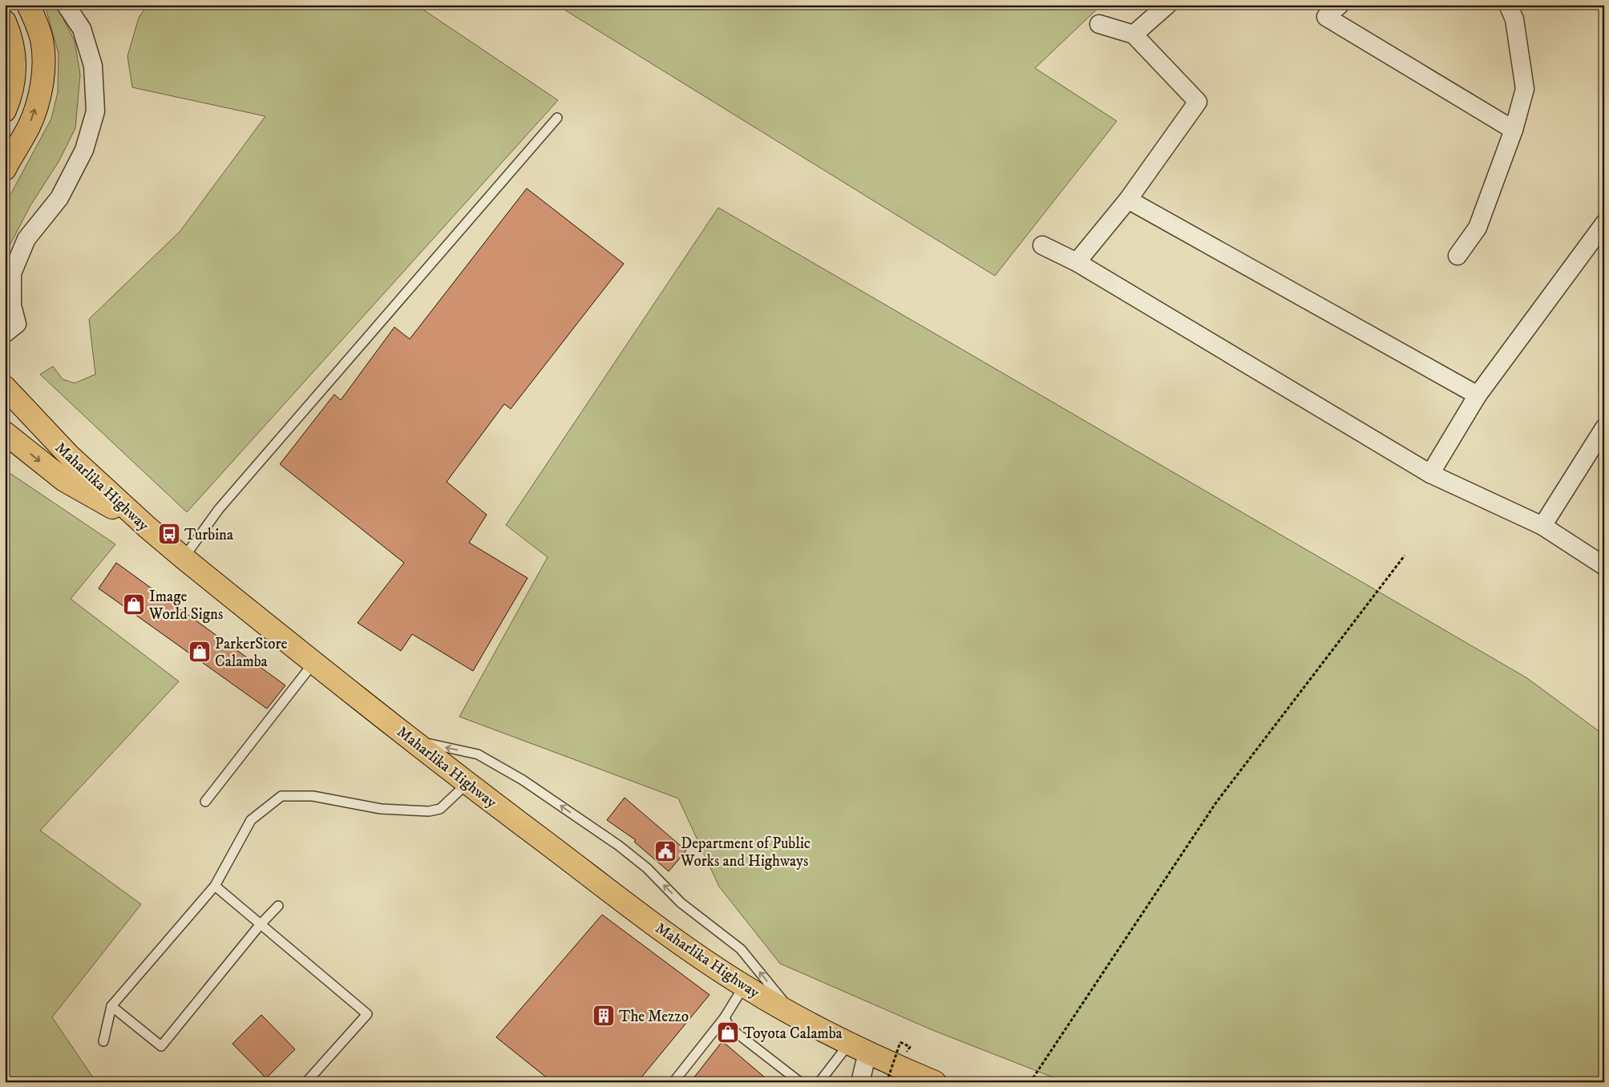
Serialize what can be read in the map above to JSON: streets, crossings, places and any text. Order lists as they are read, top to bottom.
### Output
{
  "streets": {
    "highway": ["Maharlika Highway"]
  },
  "places": {
    "bus stop": ["Turbina"],
    "shop": ["Image World Signs", "ParkerStore Calamba", "Toyota Calamba"],
    "public building": ["Department of Public Works and Highways"],
    "building": ["The Mezzo"]
  }
}
